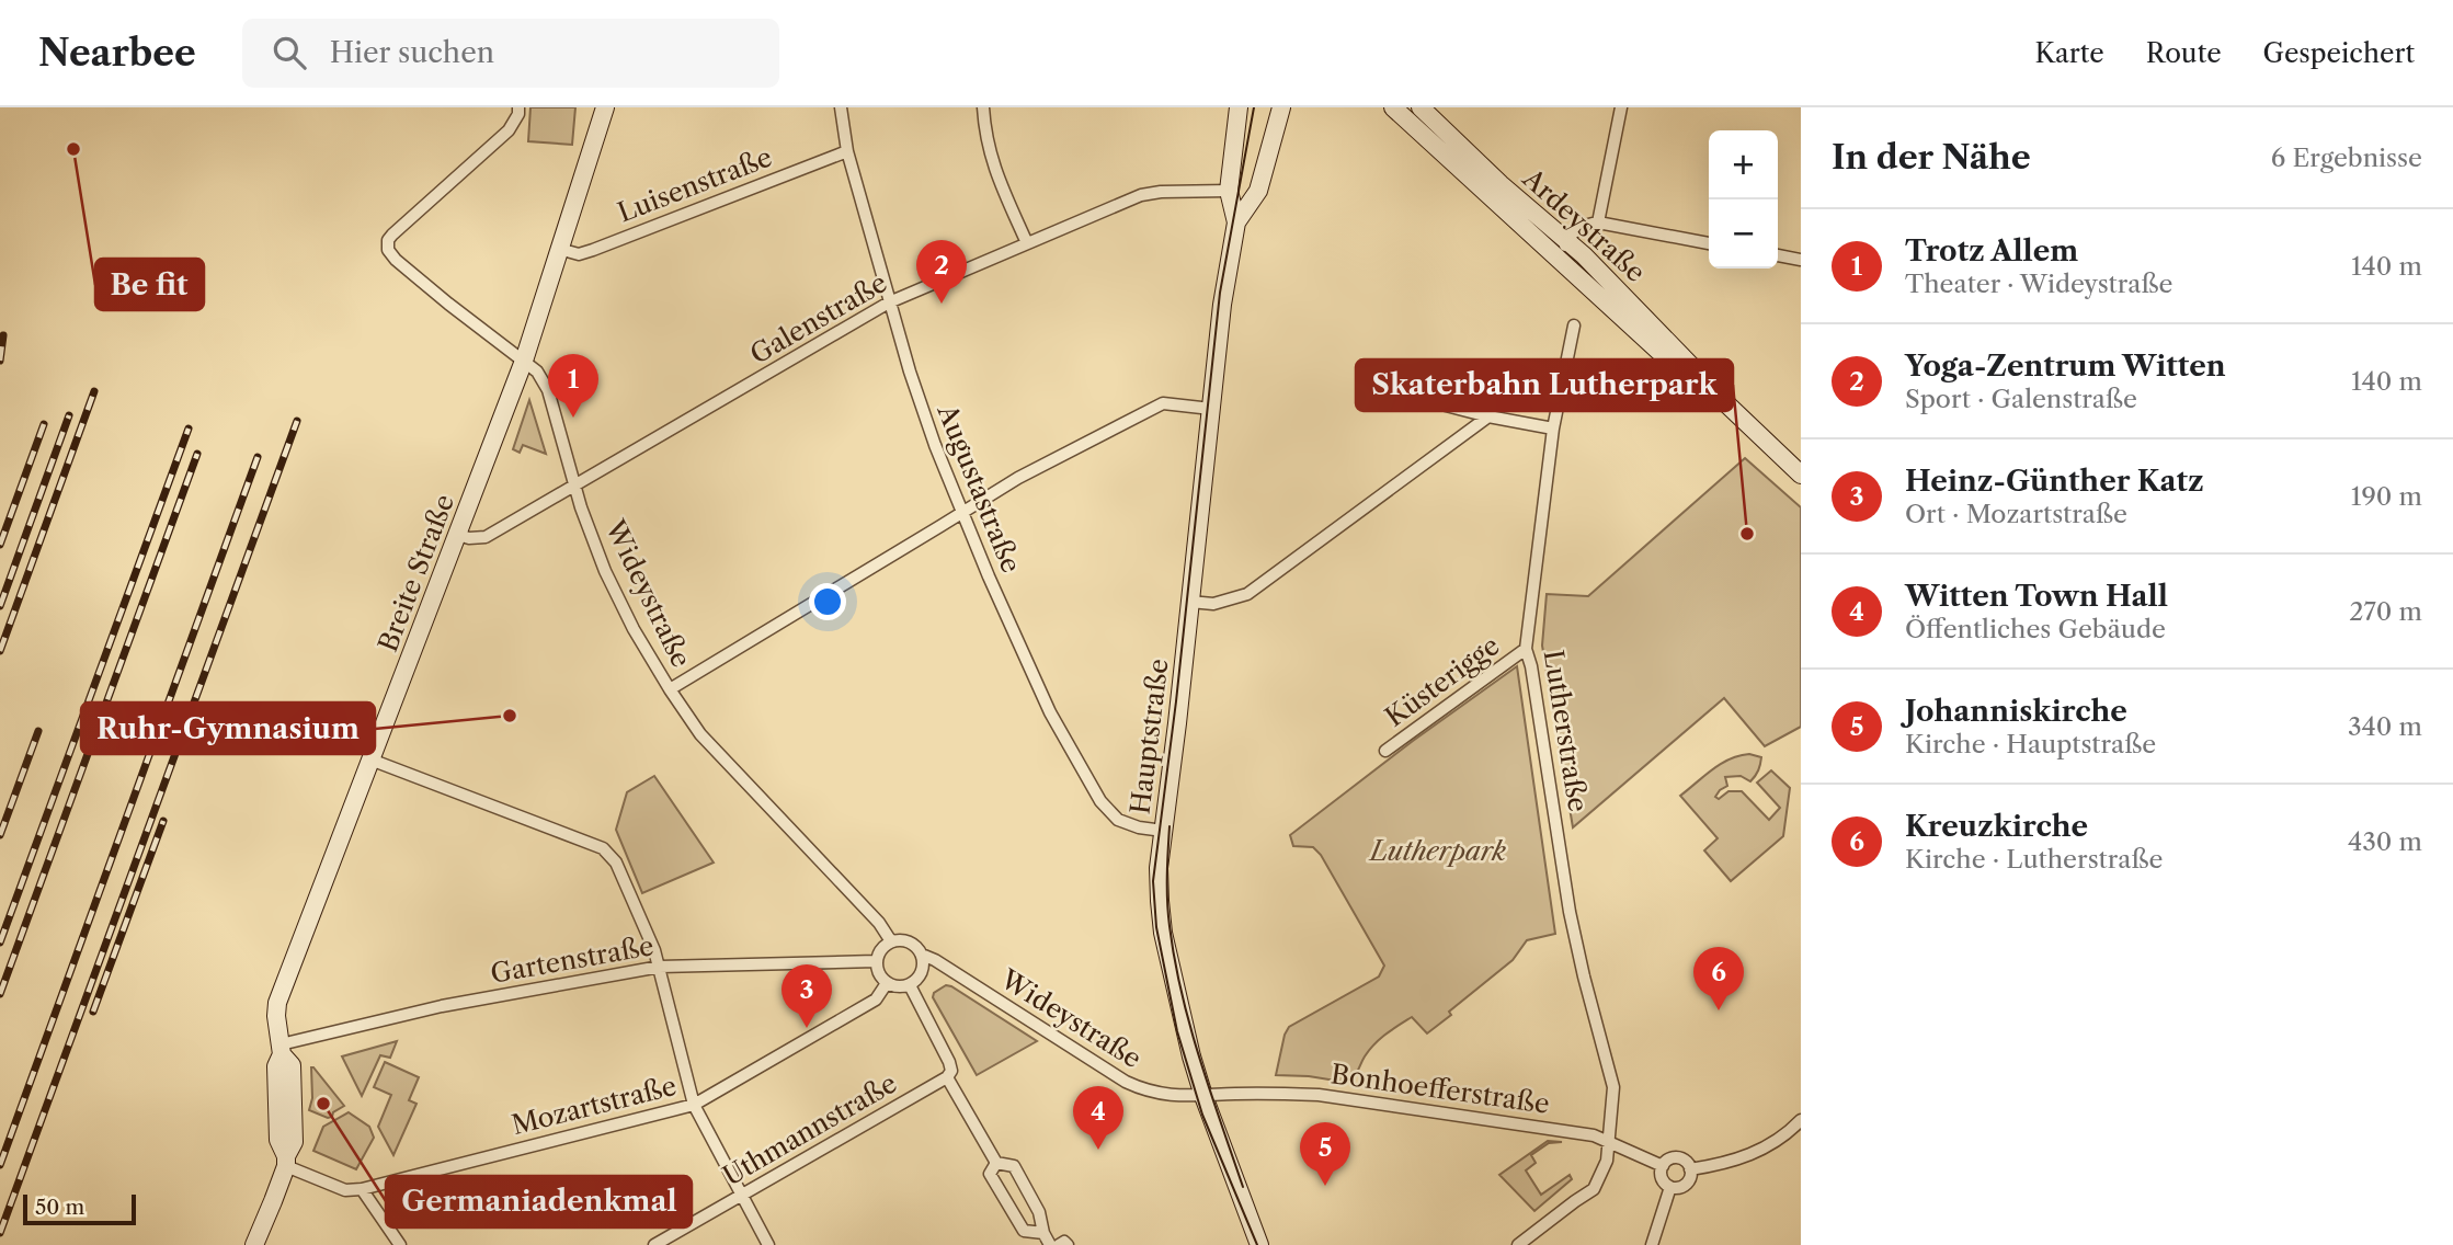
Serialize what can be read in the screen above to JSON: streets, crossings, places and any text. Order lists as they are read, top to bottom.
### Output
{
  "streets": {
    "main road": ["Ardeystraße", "Breite Straße", "Hauptstraße"],
    "street": [
      "Luisenstraße",
      "Galenstraße",
      "Augustastraße",
      "Wideystraße",
      "Küsterigge",
      "Lutherstraße",
      "Gartenstraße",
      "Bonhoefferstraße",
      "Mozartstraße",
      "Uthmannstraße"
    ]
  },
  "crossings": [
    ["Luisenstraße", "Augustastraße"],
    ["Luisenstraße", "Breite Straße"],
    ["Galenstraße", "Augustastraße"],
    ["Galenstraße", "Breite Straße"],
    ["Galenstraße", "Wideystraße"],
    ["Galenstraße", "Hauptstraße"],
    ["Augustastraße", "Hauptstraße"],
    ["Breite Straße", "Wideystraße"],
    ["Breite Straße", "Gartenstraße"],
    ["Breite Straße", "Mozartstraße"],
    ["Wideystraße", "Hauptstraße"],
    ["Wideystraße", "Gartenstraße"],
    ["Wideystraße", "Bonhoefferstraße"],
    ["Wideystraße", "Mozartstraße"],
    ["Küsterigge", "Lutherstraße"],
    ["Lutherstraße", "Bonhoefferstraße"],
    ["Hauptstraße", "Bonhoefferstraße"],
    ["Gartenstraße", "Mozartstraße"]
  ],
  "parks": ["Lutherpark"],
  "places": [
    "Be fit",
    "Skaterbahn Lutherpark",
    "Ruhr-Gymnasium",
    "Germaniadenkmal"
  ],
  "scale_bar": "50 m",
  "page": {
    "header": "Nearbee",
    "search": "Hier suchen",
    "nav": ["Karte", "Route", "Gespeichert"],
    "heading": ["In der Nähe", "6 Ergebnisse"],
    "map_buttons": ["+", "−"],
    "list": [
      {
        "mark": "1",
        "name": "Trotz Allem",
        "note": "Theater · Wideystraße",
        "value": "140 m"
      },
      {
        "mark": "2",
        "name": "Yoga-Zentrum Witten",
        "note": "Sport · Galenstraße",
        "value": "140 m"
      },
      {
        "mark": "3",
        "name": "Heinz-Günther Katz",
        "note": "Ort · Mozartstraße",
        "value": "190 m"
      },
      {
        "mark": "4",
        "name": "Witten Town Hall",
        "note": "Öffentliches Gebäude",
        "value": "270 m"
      },
      {
        "mark": "5",
        "name": "Johanniskirche",
        "note": "Kirche · Hauptstraße",
        "value": "340 m"
      },
      {
        "mark": "6",
        "name": "Kreuzkirche",
        "note": "Kirche · Lutherstraße",
        "value": "430 m"
      }
    ],
    "pins": [
      "2",
      "1",
      "6",
      "3",
      "4",
      "5"
    ],
    "scale": "50 m"
  }
}
